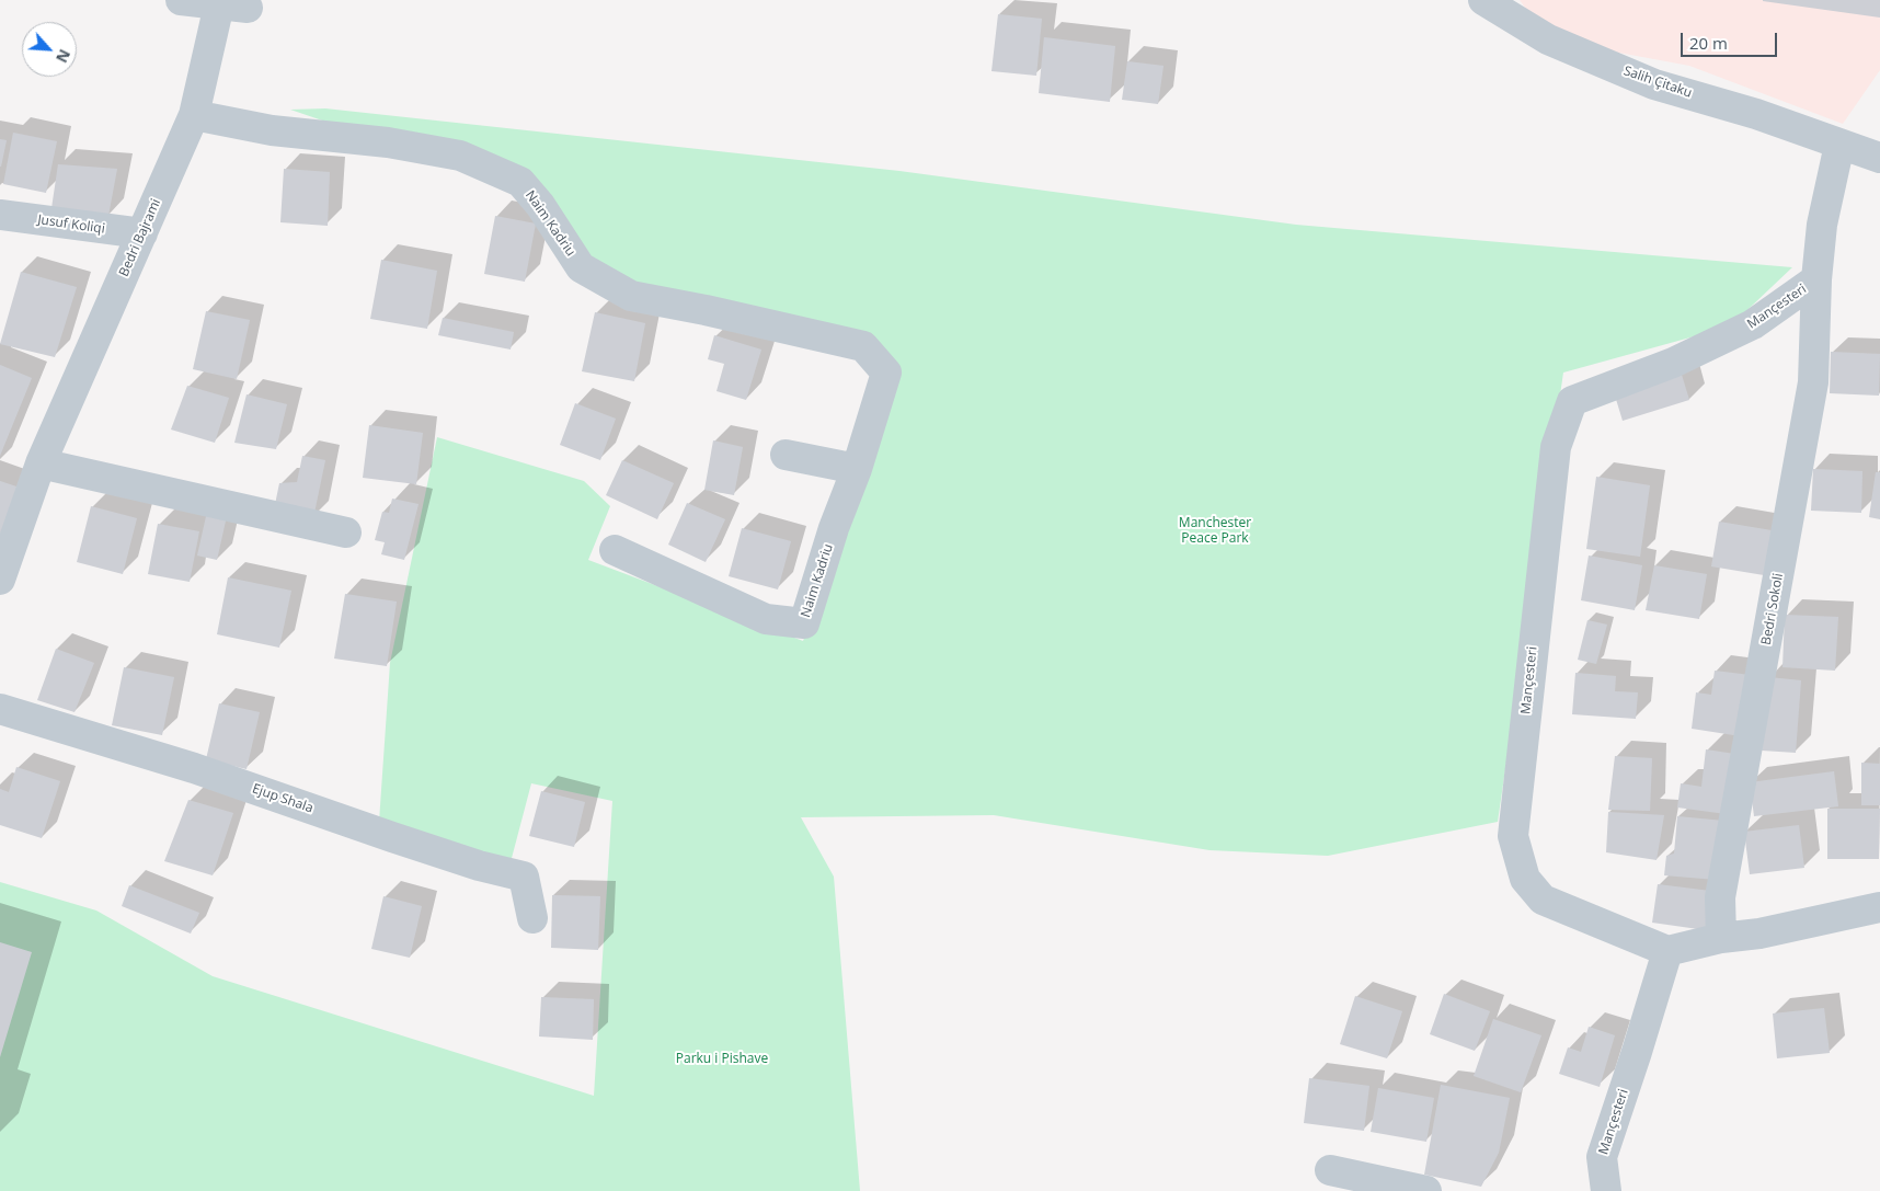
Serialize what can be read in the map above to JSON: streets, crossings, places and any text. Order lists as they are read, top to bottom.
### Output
{
  "streets": {
    "street": [
      "Salih Çitaku",
      "Naim Kadriu",
      "Jusuf Koliqi",
      "Bedri Bajrami",
      "Mançesteri",
      "Bedri Sokoli",
      "Ejup Shala"
    ]
  },
  "crossings": [
    ["Salih Çitaku", "Mançesteri"],
    ["Naim Kadriu", "Bedri Bajrami"],
    ["Jusuf Koliqi", "Bedri Bajrami"],
    ["Mançesteri", "Bedri Sokoli"]
  ],
  "parks": ["Manchester Peace Park", "Parku i Pishave"],
  "scale_bar": "20 m",
  "north": "bottom right"
}
